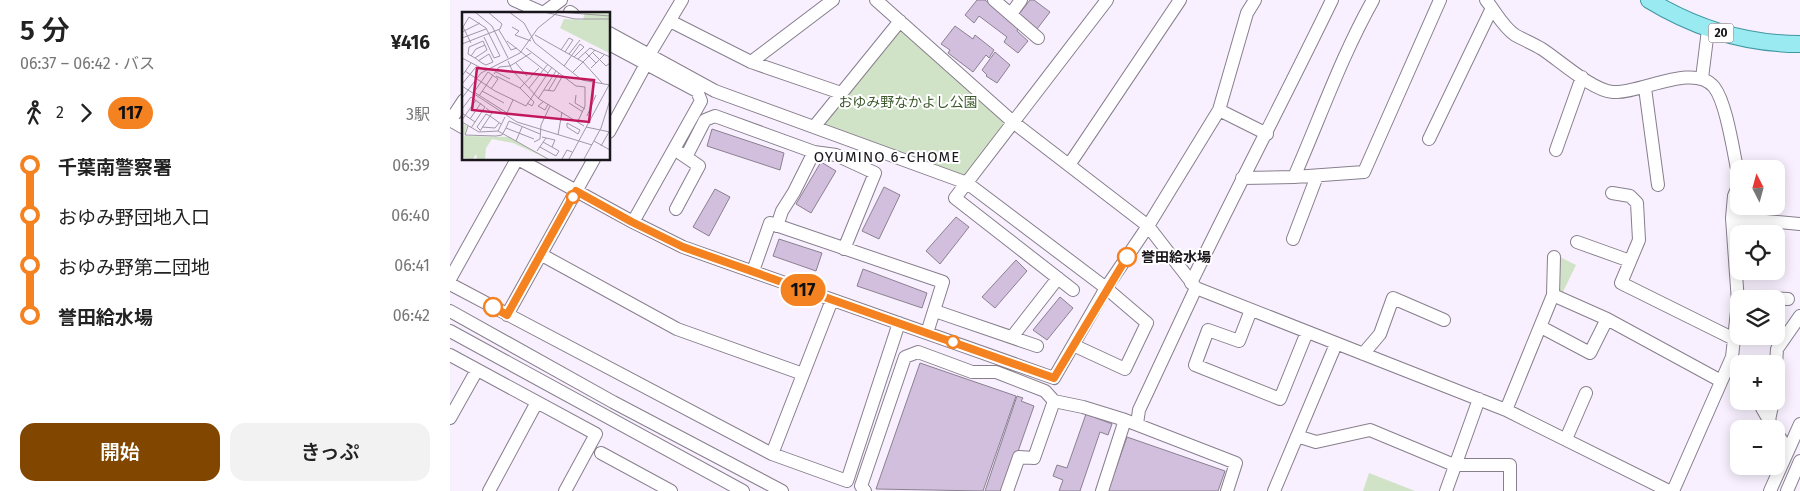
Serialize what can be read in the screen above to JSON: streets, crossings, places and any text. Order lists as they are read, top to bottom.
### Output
{
  "streets": {
    "main road": ["20"]
  },
  "districts": ["OYUMINO 6-CHOME"],
  "parks": ["おゆみ野なかよし公園"],
  "places": ["誉田給水場"],
  "lines": ["bus line 117"],
  "north": "top",
  "page": {
    "heading": ["5 分", "06:37 – 06:42 · バス", "¥416"],
    "on_map": "117",
    "legs": ["2", "117", "3駅"],
    "list": [
      {
        "name": "千葉南警察署",
        "value": "06:39"
      },
      {
        "name": "おゆみ野団地入口",
        "value": "06:40"
      },
      {
        "name": "おゆみ野第二団地",
        "value": "06:41"
      },
      {
        "name": "誉田給水場",
        "value": "06:42"
      }
    ],
    "map_buttons": ["+", "−"],
    "buttons": ["開始", "きっぷ"]
  }
}
